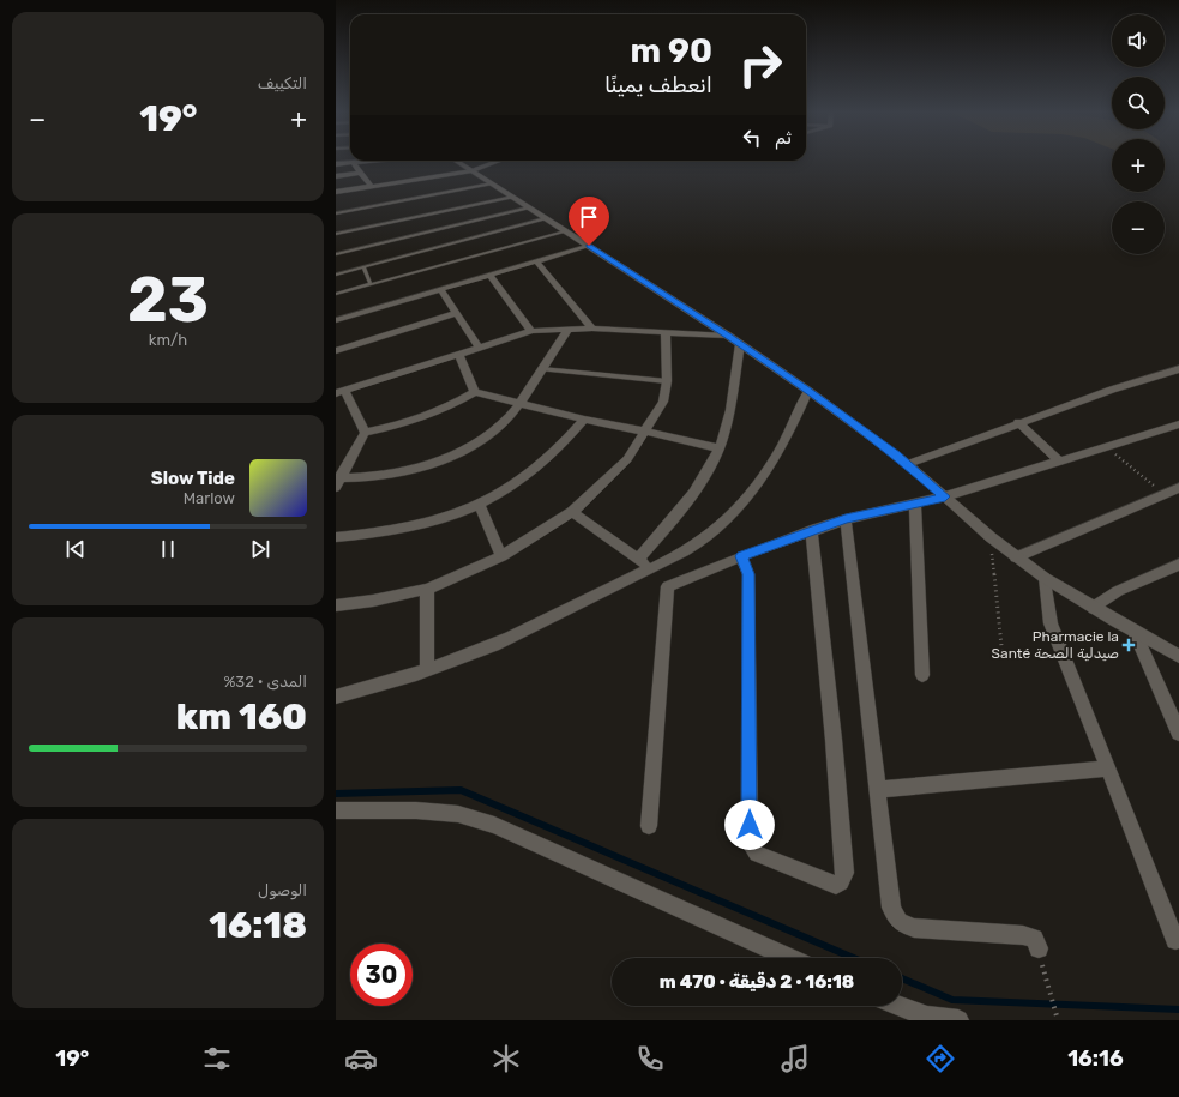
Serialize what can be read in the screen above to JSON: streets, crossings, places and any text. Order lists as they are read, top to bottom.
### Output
{
  "places": {
    "health": ["Pharmacie la Santé صيدلية الصحة"]
  },
  "page": {
    "tile": [
      "التكييف",
      ["23", "km/h"],
      ["المدى · 32%", "160 km"],
      ["الوصول", "16:18"]
    ],
    "map_buttons": ["+", "−"],
    "turn": ["90 m", "انعطف يمينًا"],
    "heat": ["−", "19°", "+"],
    "then": "ثم",
    "song": ["Slow Tide", "Marlow"],
    "limit": "30",
    "trip": "16:18 · 2 دقيقة · 470 m",
    "tabs": ["16:16", "19°"]
  }
}
